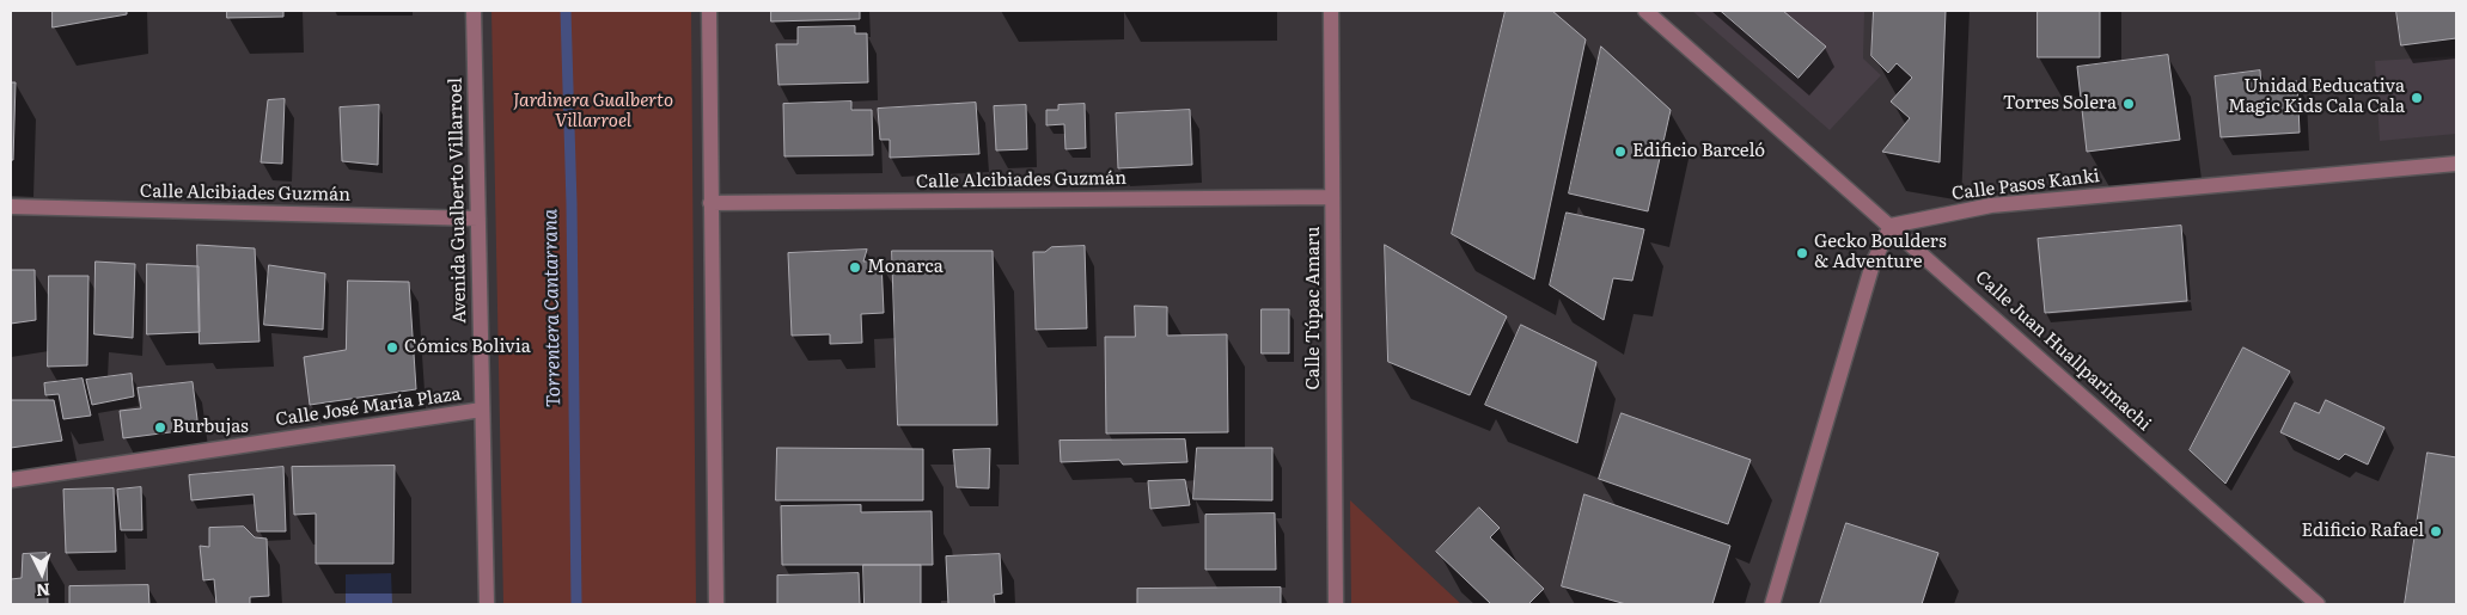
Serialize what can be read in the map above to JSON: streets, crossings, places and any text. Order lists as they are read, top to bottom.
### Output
{
  "streets": {
    "street": [
      "Calle Alcibiades Guzmán",
      "Calle Pasos Kanki",
      "Avenida Gualberto Villarroel",
      "Calle Túpac Amaru",
      "Calle Juan Huallparimachi",
      "Calle José María Plaza"
    ]
  },
  "crossings": [
    ["Calle Alcibiades Guzmán", "Avenida Gualberto Villarroel"],
    ["Calle Alcibiades Guzmán", "Calle Túpac Amaru"],
    ["Calle Pasos Kanki", "Calle Juan Huallparimachi"],
    ["Avenida Gualberto Villarroel", "Calle José María Plaza"]
  ],
  "water": ["Torrentera Cantarrana"],
  "parks": ["Jardinera Gualberto Villarroel"],
  "places": [
    "Unidad Eeducativa Magic Kids Cala Cala",
    "Torres Solera",
    "Edificio Barceló",
    "Gecko Boulders & Adventure",
    "Monarca",
    "Cómics Bolivia",
    "Burbujas",
    "Edificio Rafael"
  ],
  "north": "bottom"
}
